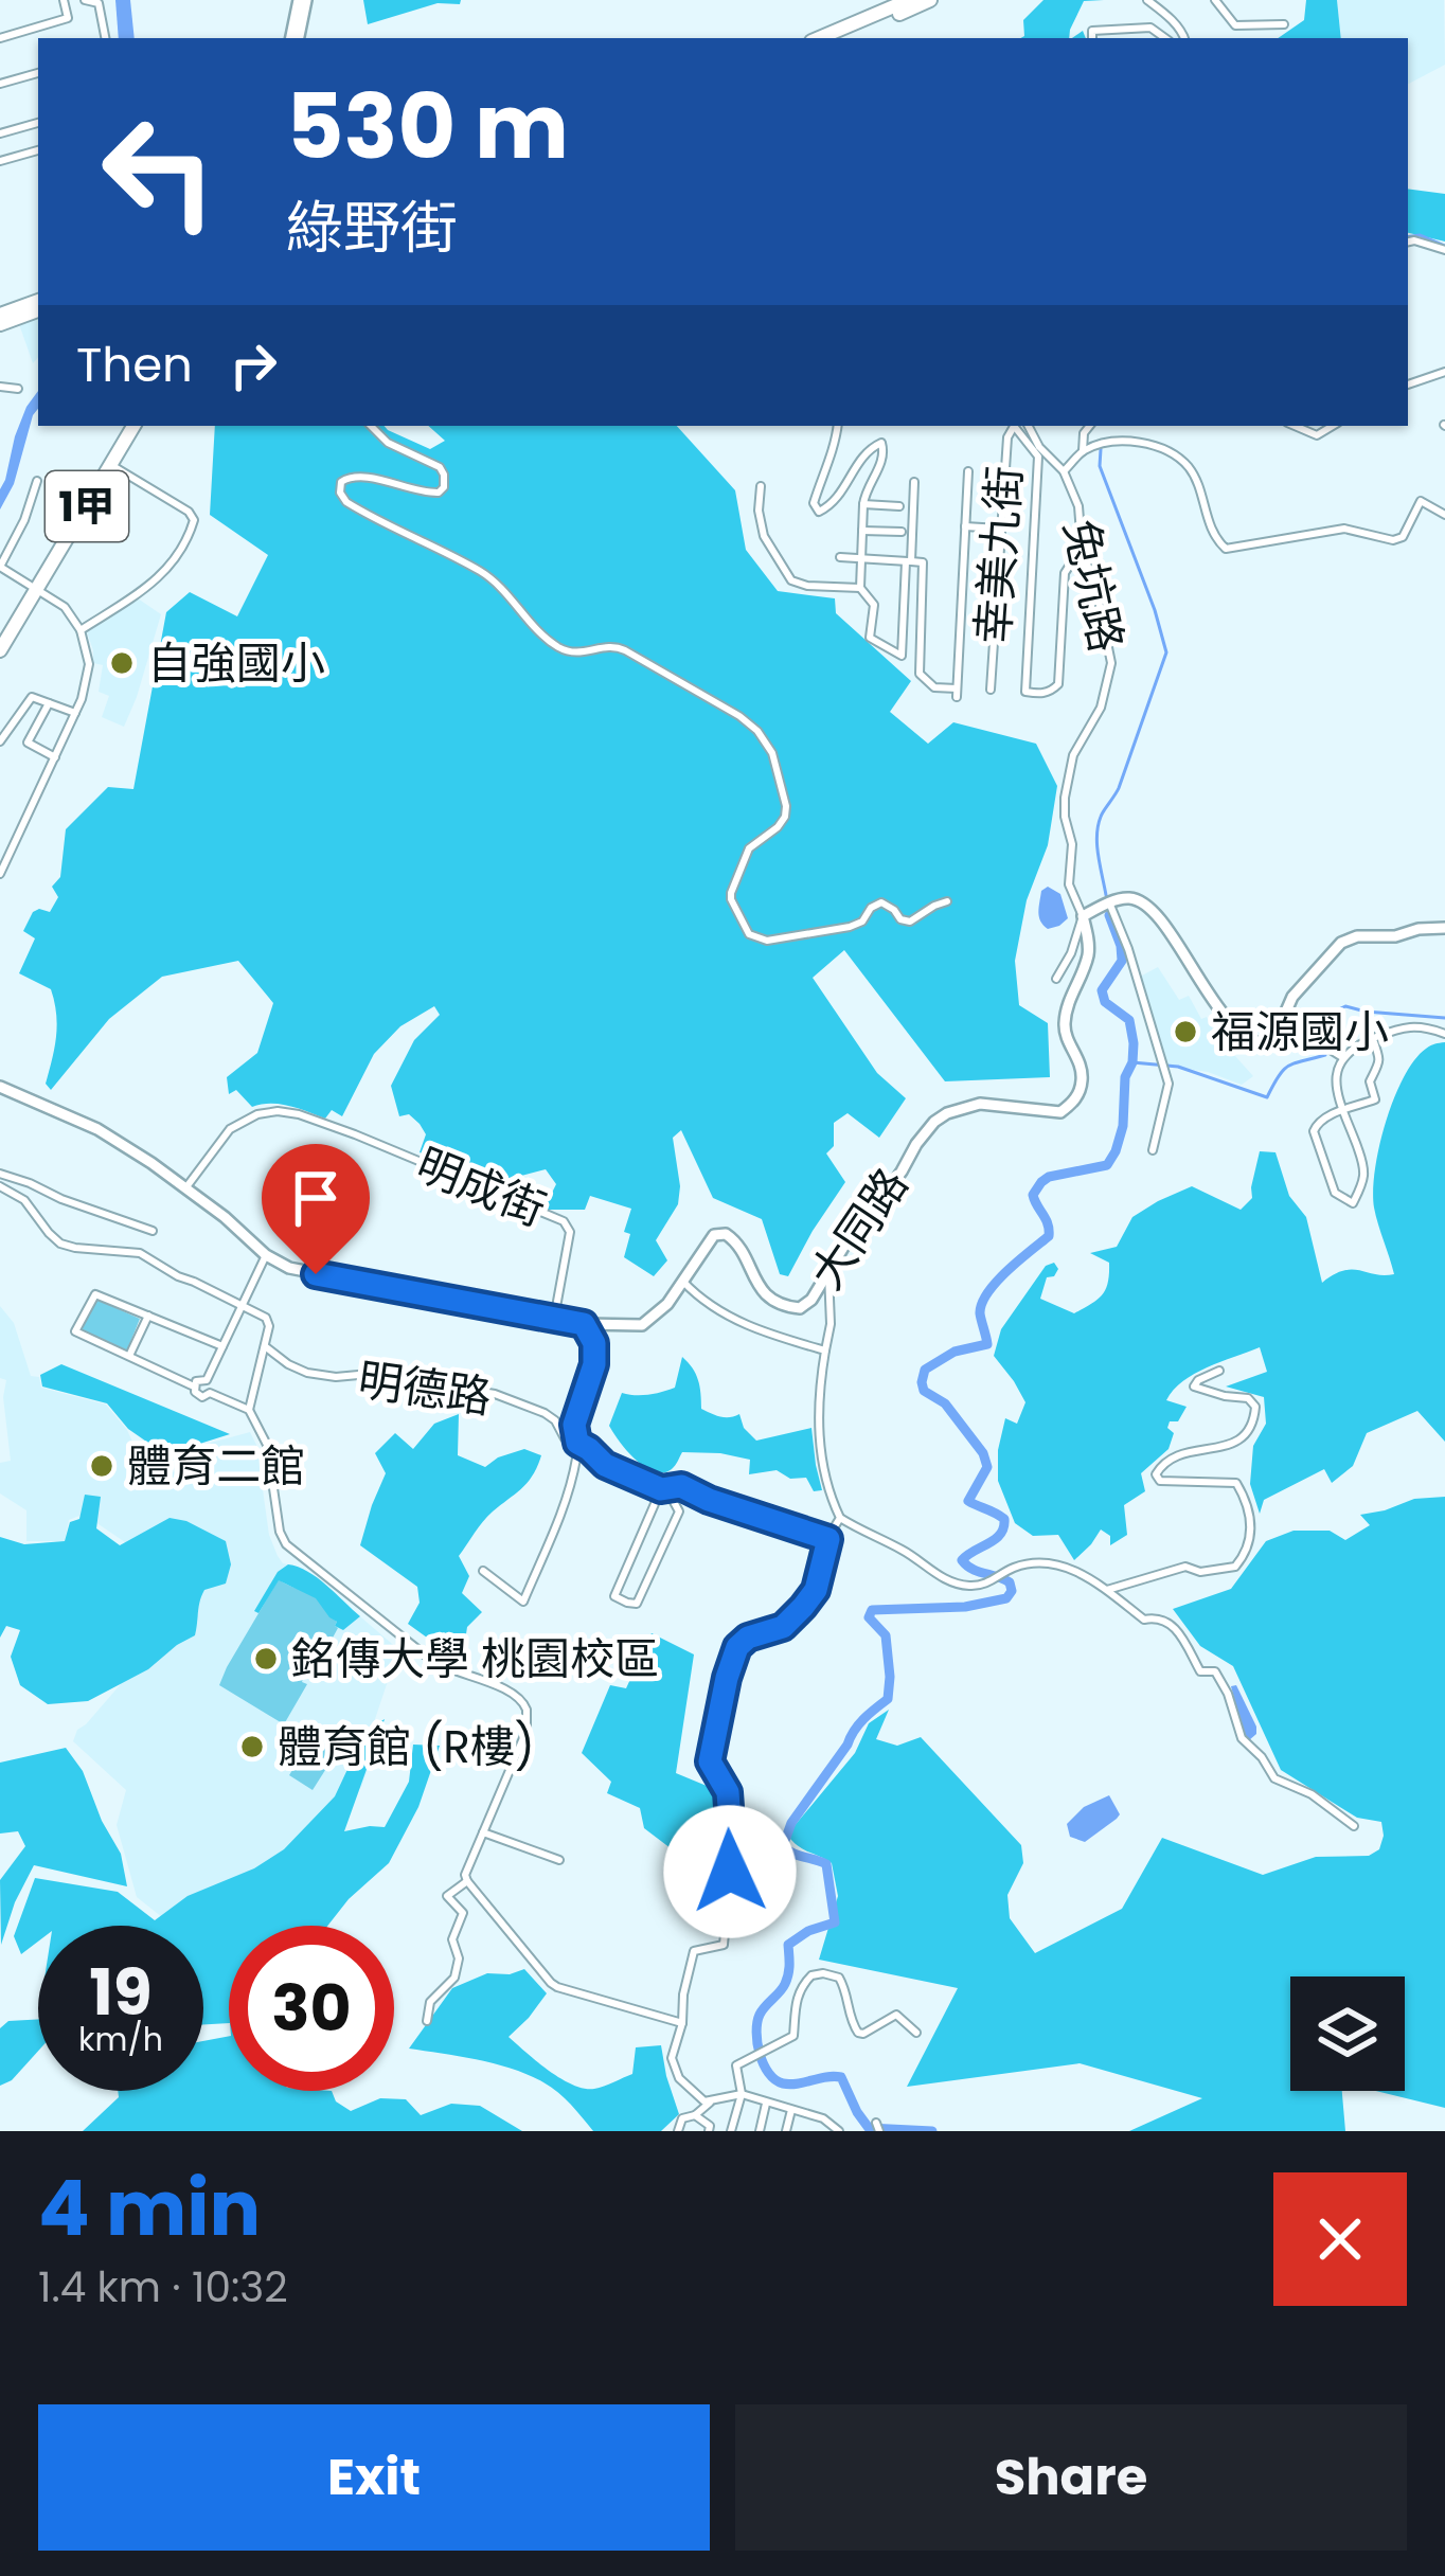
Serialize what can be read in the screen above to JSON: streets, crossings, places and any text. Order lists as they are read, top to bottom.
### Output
{
  "streets": {
    "main road": ["1甲"],
    "street": [
      "幸美九街",
      "兔坑路",
      "明成街",
      "大同路",
      "明德路"
    ]
  },
  "crossings": [
    ["兔坑路", "大同路"],
    ["明成街", "大同路"]
  ],
  "places": [
    "自強國小",
    "福源國小",
    "體育二館",
    "銘傳大學 桃園校區",
    "體育館 (R樓)"
  ],
  "page": {
    "turn": ["530 m", "綠野街"],
    "then": "Then",
    "speed": "19 km/h",
    "limit": "30",
    "heading": ["4 min", "1.4 km · 10:32"],
    "buttons": ["Exit", "Share"]
  }
}
